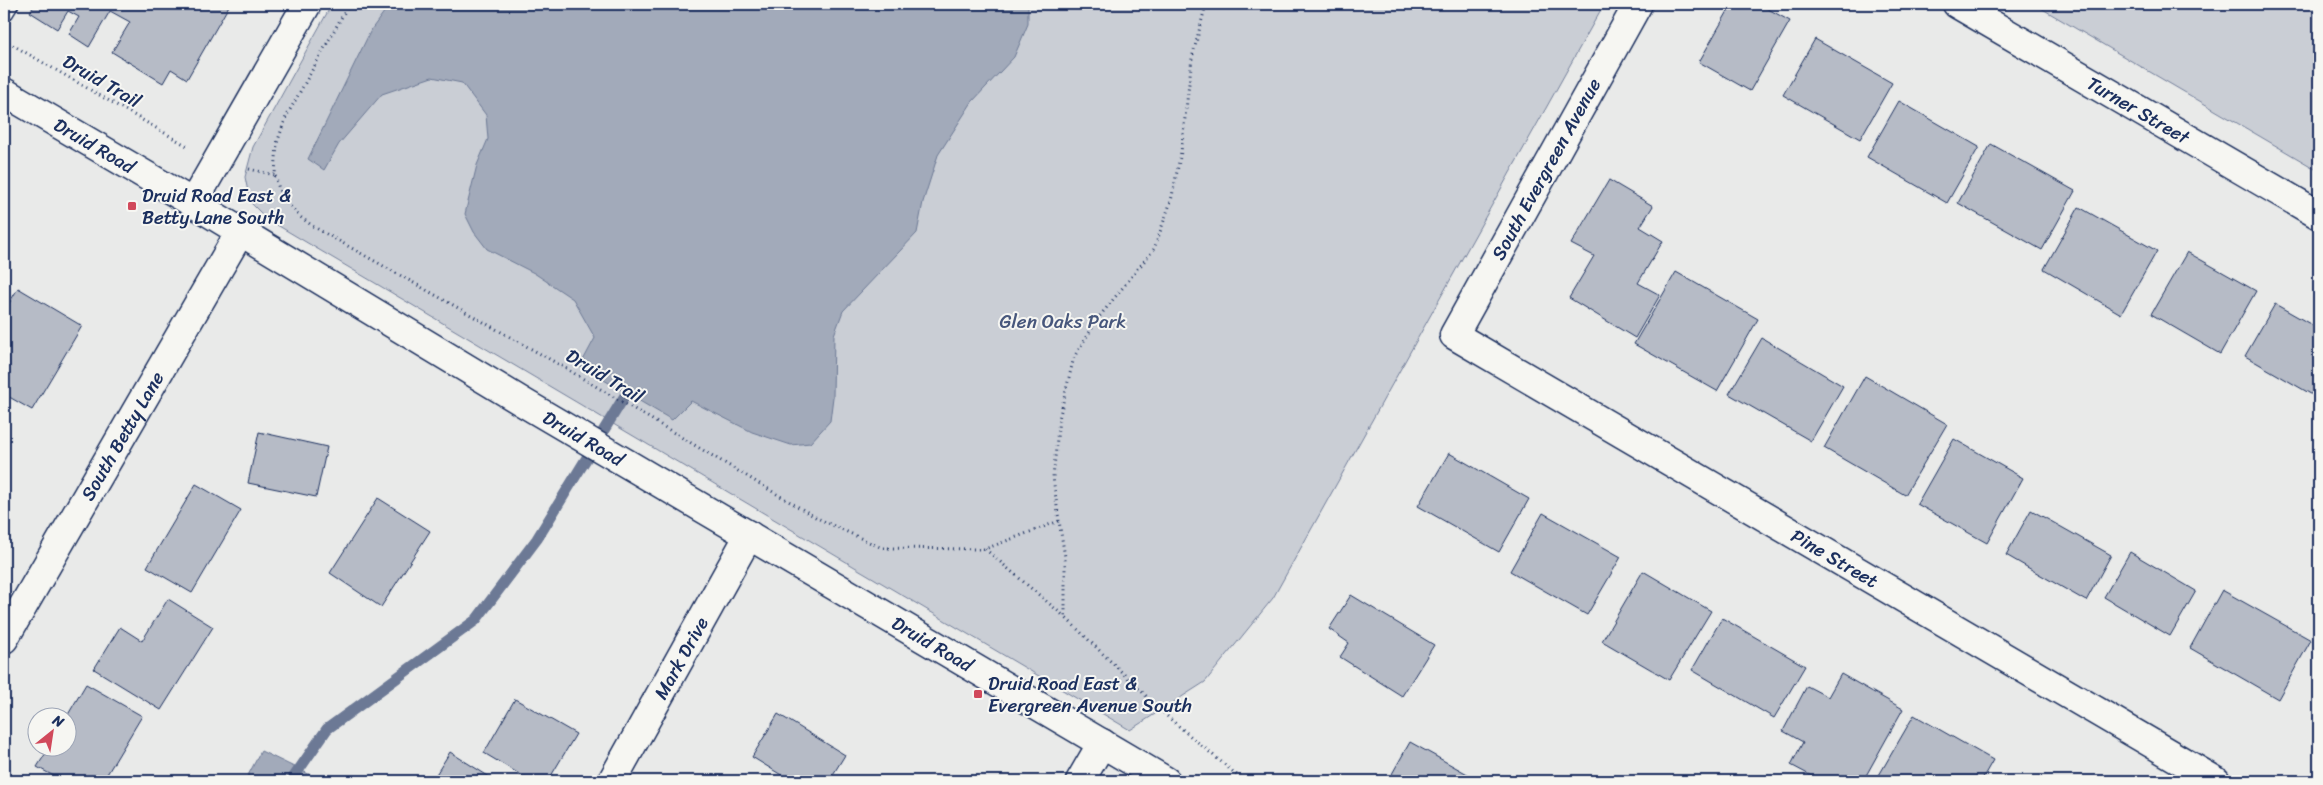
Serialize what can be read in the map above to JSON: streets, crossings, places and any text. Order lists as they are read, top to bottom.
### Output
{
  "streets": {
    "street": [
      "Turner Street",
      "Druid Road",
      "South Evergreen Avenue",
      "South Betty Lane",
      "Pine Street",
      "Mark Drive"
    ],
    "path": ["Druid Trail"]
  },
  "crossings": [
    ["Druid Road", "South Betty Lane"],
    ["Druid Road", "Mark Drive"],
    ["South Evergreen Avenue", "Pine Street"]
  ],
  "parks": ["Glen Oaks Park"],
  "places": {
    "transit": ["Druid Road East & Betty Lane South", "Druid Road East & Evergreen Avenue South"]
  },
  "north": "top right"
}
